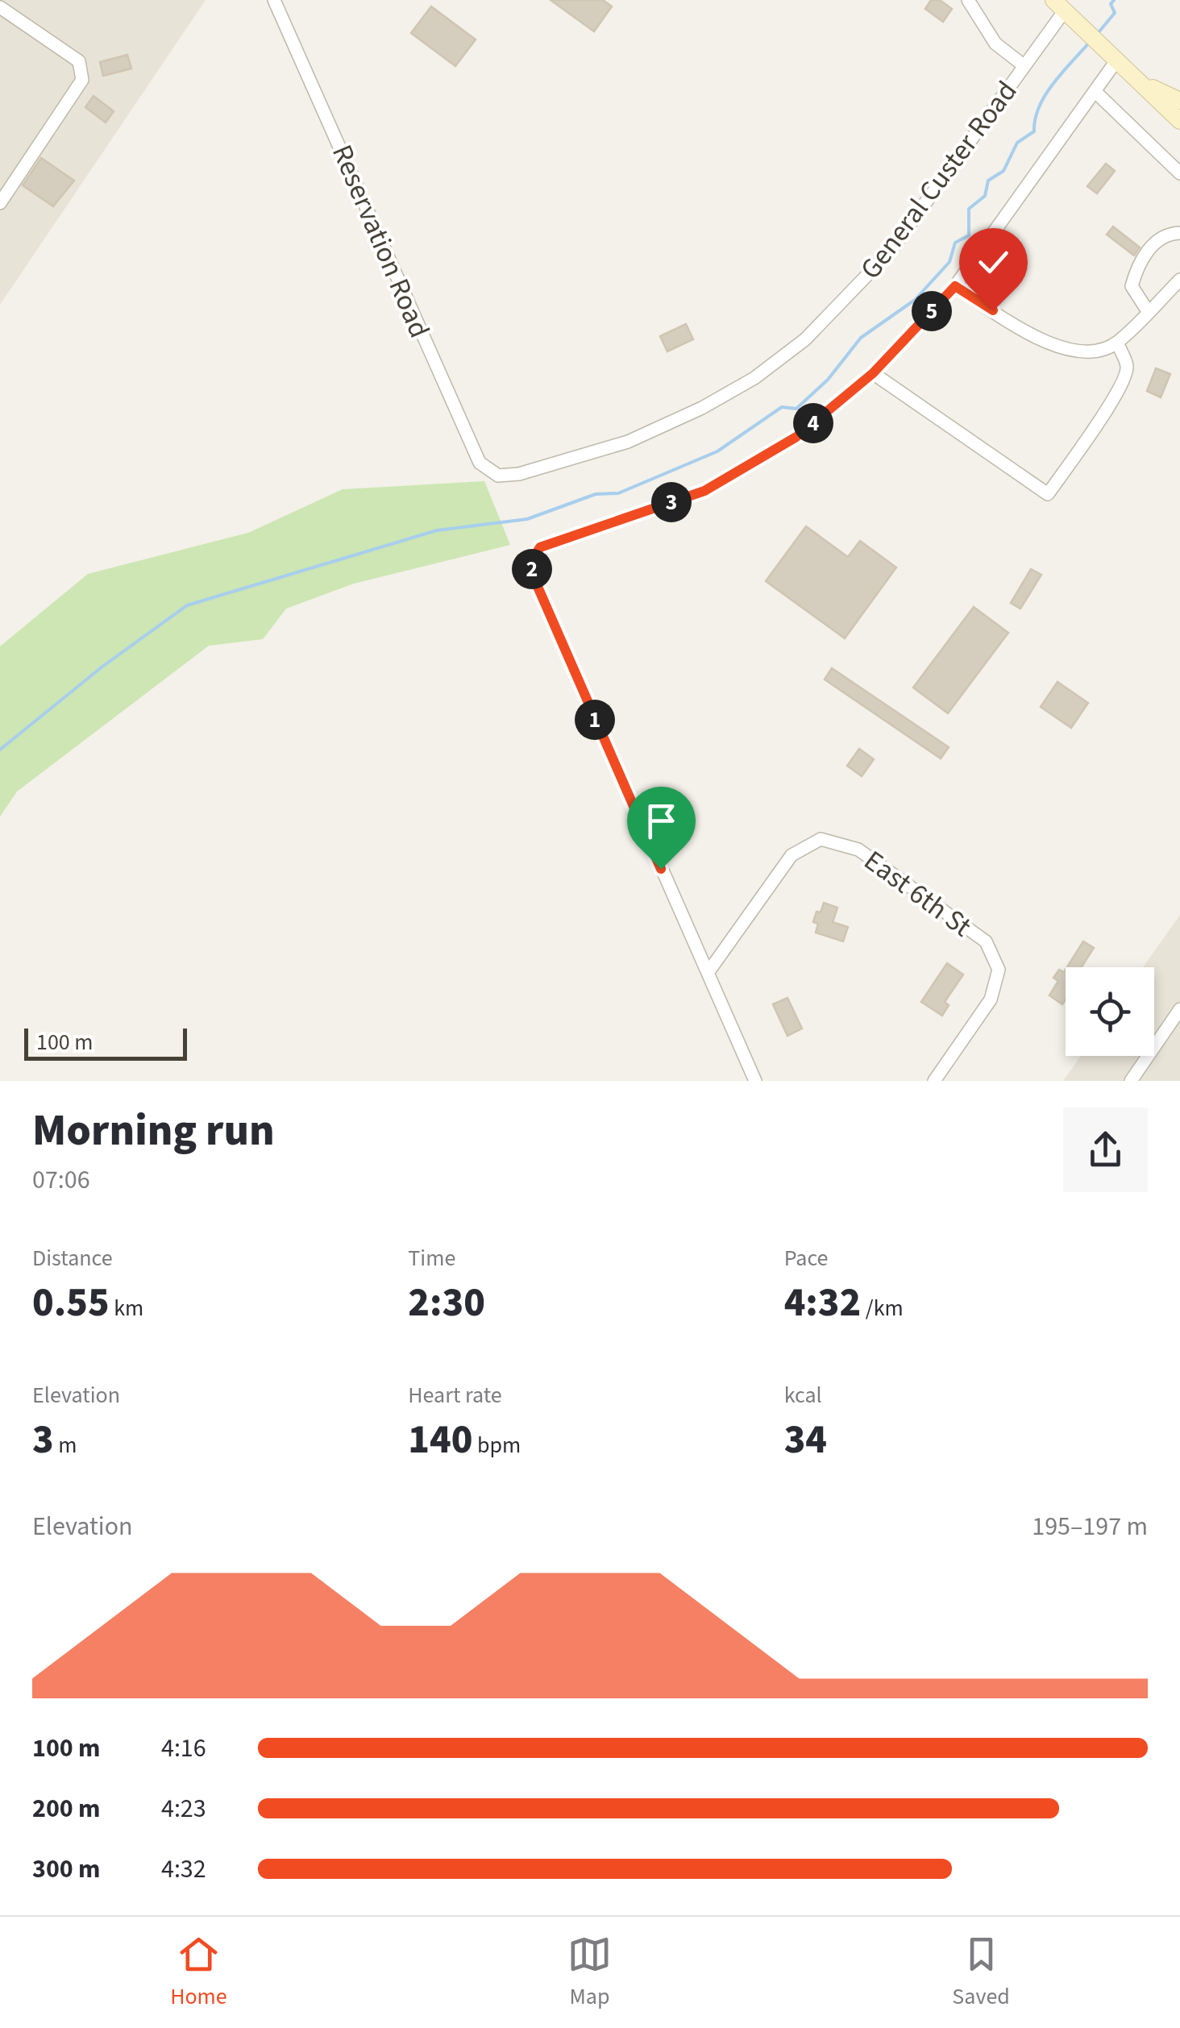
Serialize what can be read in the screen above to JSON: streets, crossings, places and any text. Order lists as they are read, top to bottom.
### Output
{
  "streets": {
    "street": ["General Custer Road", "Reservation Road", "East 6th St"]
  },
  "crossings": [
    ["General Custer Road", "Reservation Road"]
  ],
  "scale_bar": "100 m",
  "page": {
    "pins": [
      "5",
      "4",
      "3",
      "2",
      "1"
    ],
    "scale": "100 m",
    "heading": ["Morning run", "07:06"],
    "stats": [
      ["Distance", "0.55 km"],
      ["Time", "2:30"],
      ["Pace", "4:32 /km"],
      ["Elevation", "3 m"],
      ["Heart rate", "140 bpm"],
      ["kcal", "34"]
    ],
    "chart": ["Elevation", "195–197 m"],
    "list": [
      {
        "name": "100 m",
        "note": "4:16"
      },
      {
        "name": "200 m",
        "note": "4:23"
      },
      {
        "name": "300 m",
        "note": "4:32"
      }
    ],
    "tabs": ["Home", "Map", "Saved"]
  }
}
